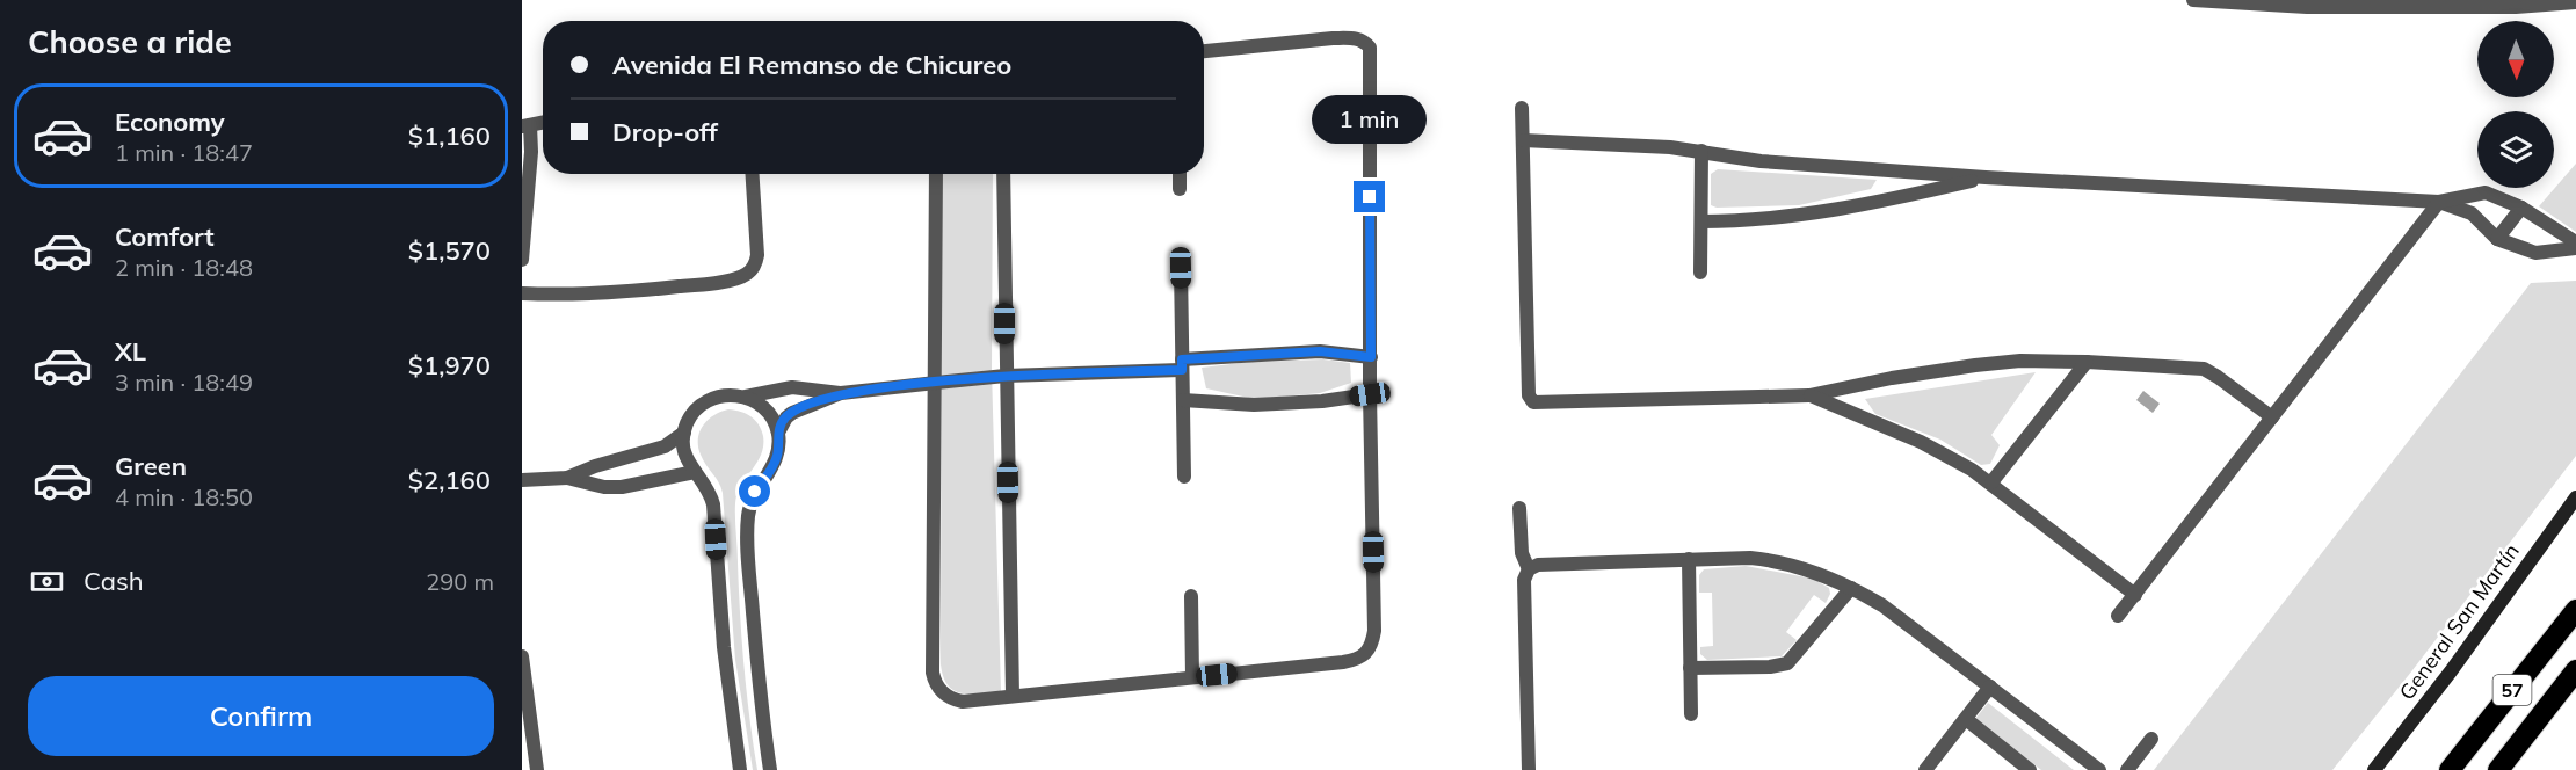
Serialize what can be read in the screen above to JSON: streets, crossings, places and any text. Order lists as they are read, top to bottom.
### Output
{
  "streets": {
    "highway": ["57"],
    "street": ["General San Martín"]
  },
  "north": "bottom",
  "page": {
    "heading": "Choose a ride",
    "banner": ["Avenida El Remanso de Chicureo", "Drop-off"],
    "list": [
      {
        "name": "Economy",
        "note": "1 min · 18:47",
        "value": "$1,160"
      },
      {
        "name": "Comfort",
        "note": "2 min · 18:48",
        "value": "$1,570"
      },
      {
        "name": "XL",
        "note": "3 min · 18:49",
        "value": "$1,970"
      },
      {
        "name": "Green",
        "note": "4 min · 18:50",
        "value": "$2,160"
      }
    ],
    "bubble": "1 min",
    "pay": ["Cash", "290 m"],
    "buttons": "Confirm"
  }
}
